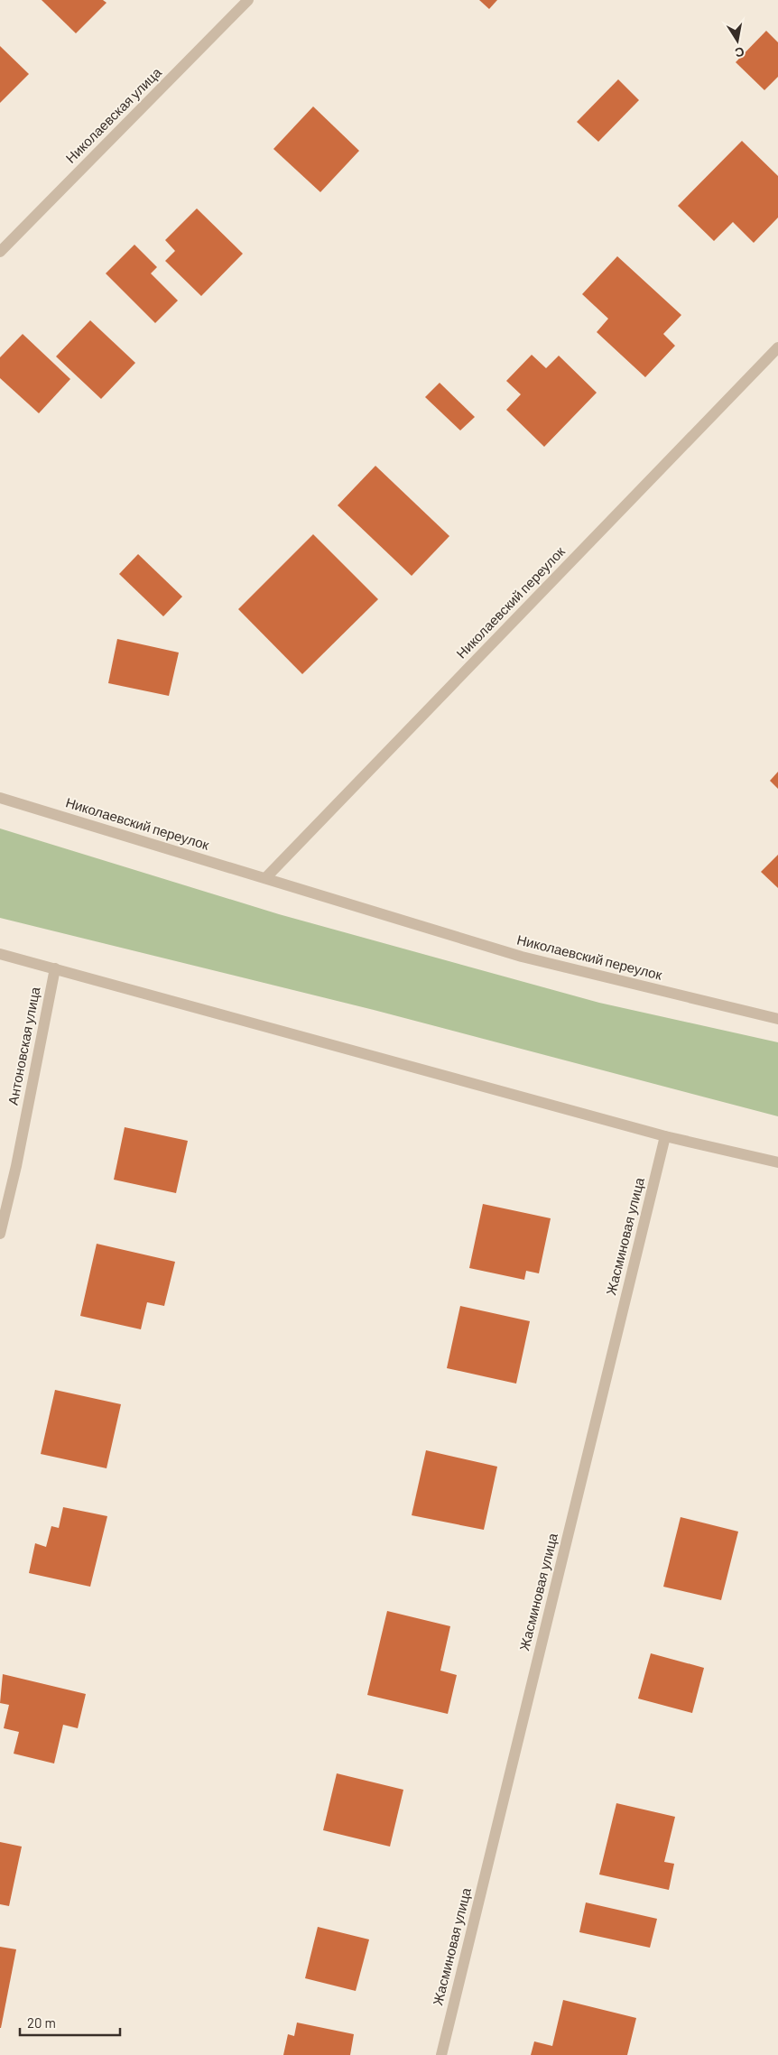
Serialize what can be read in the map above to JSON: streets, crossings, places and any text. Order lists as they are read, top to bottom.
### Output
{
  "streets": {
    "street": [
      "Николаевская улица",
      "Николаевский переулок",
      "Антоновская улица",
      "Жасминовая улица"
    ]
  },
  "scale_bar": "20 m",
  "north": "bottom"
}
